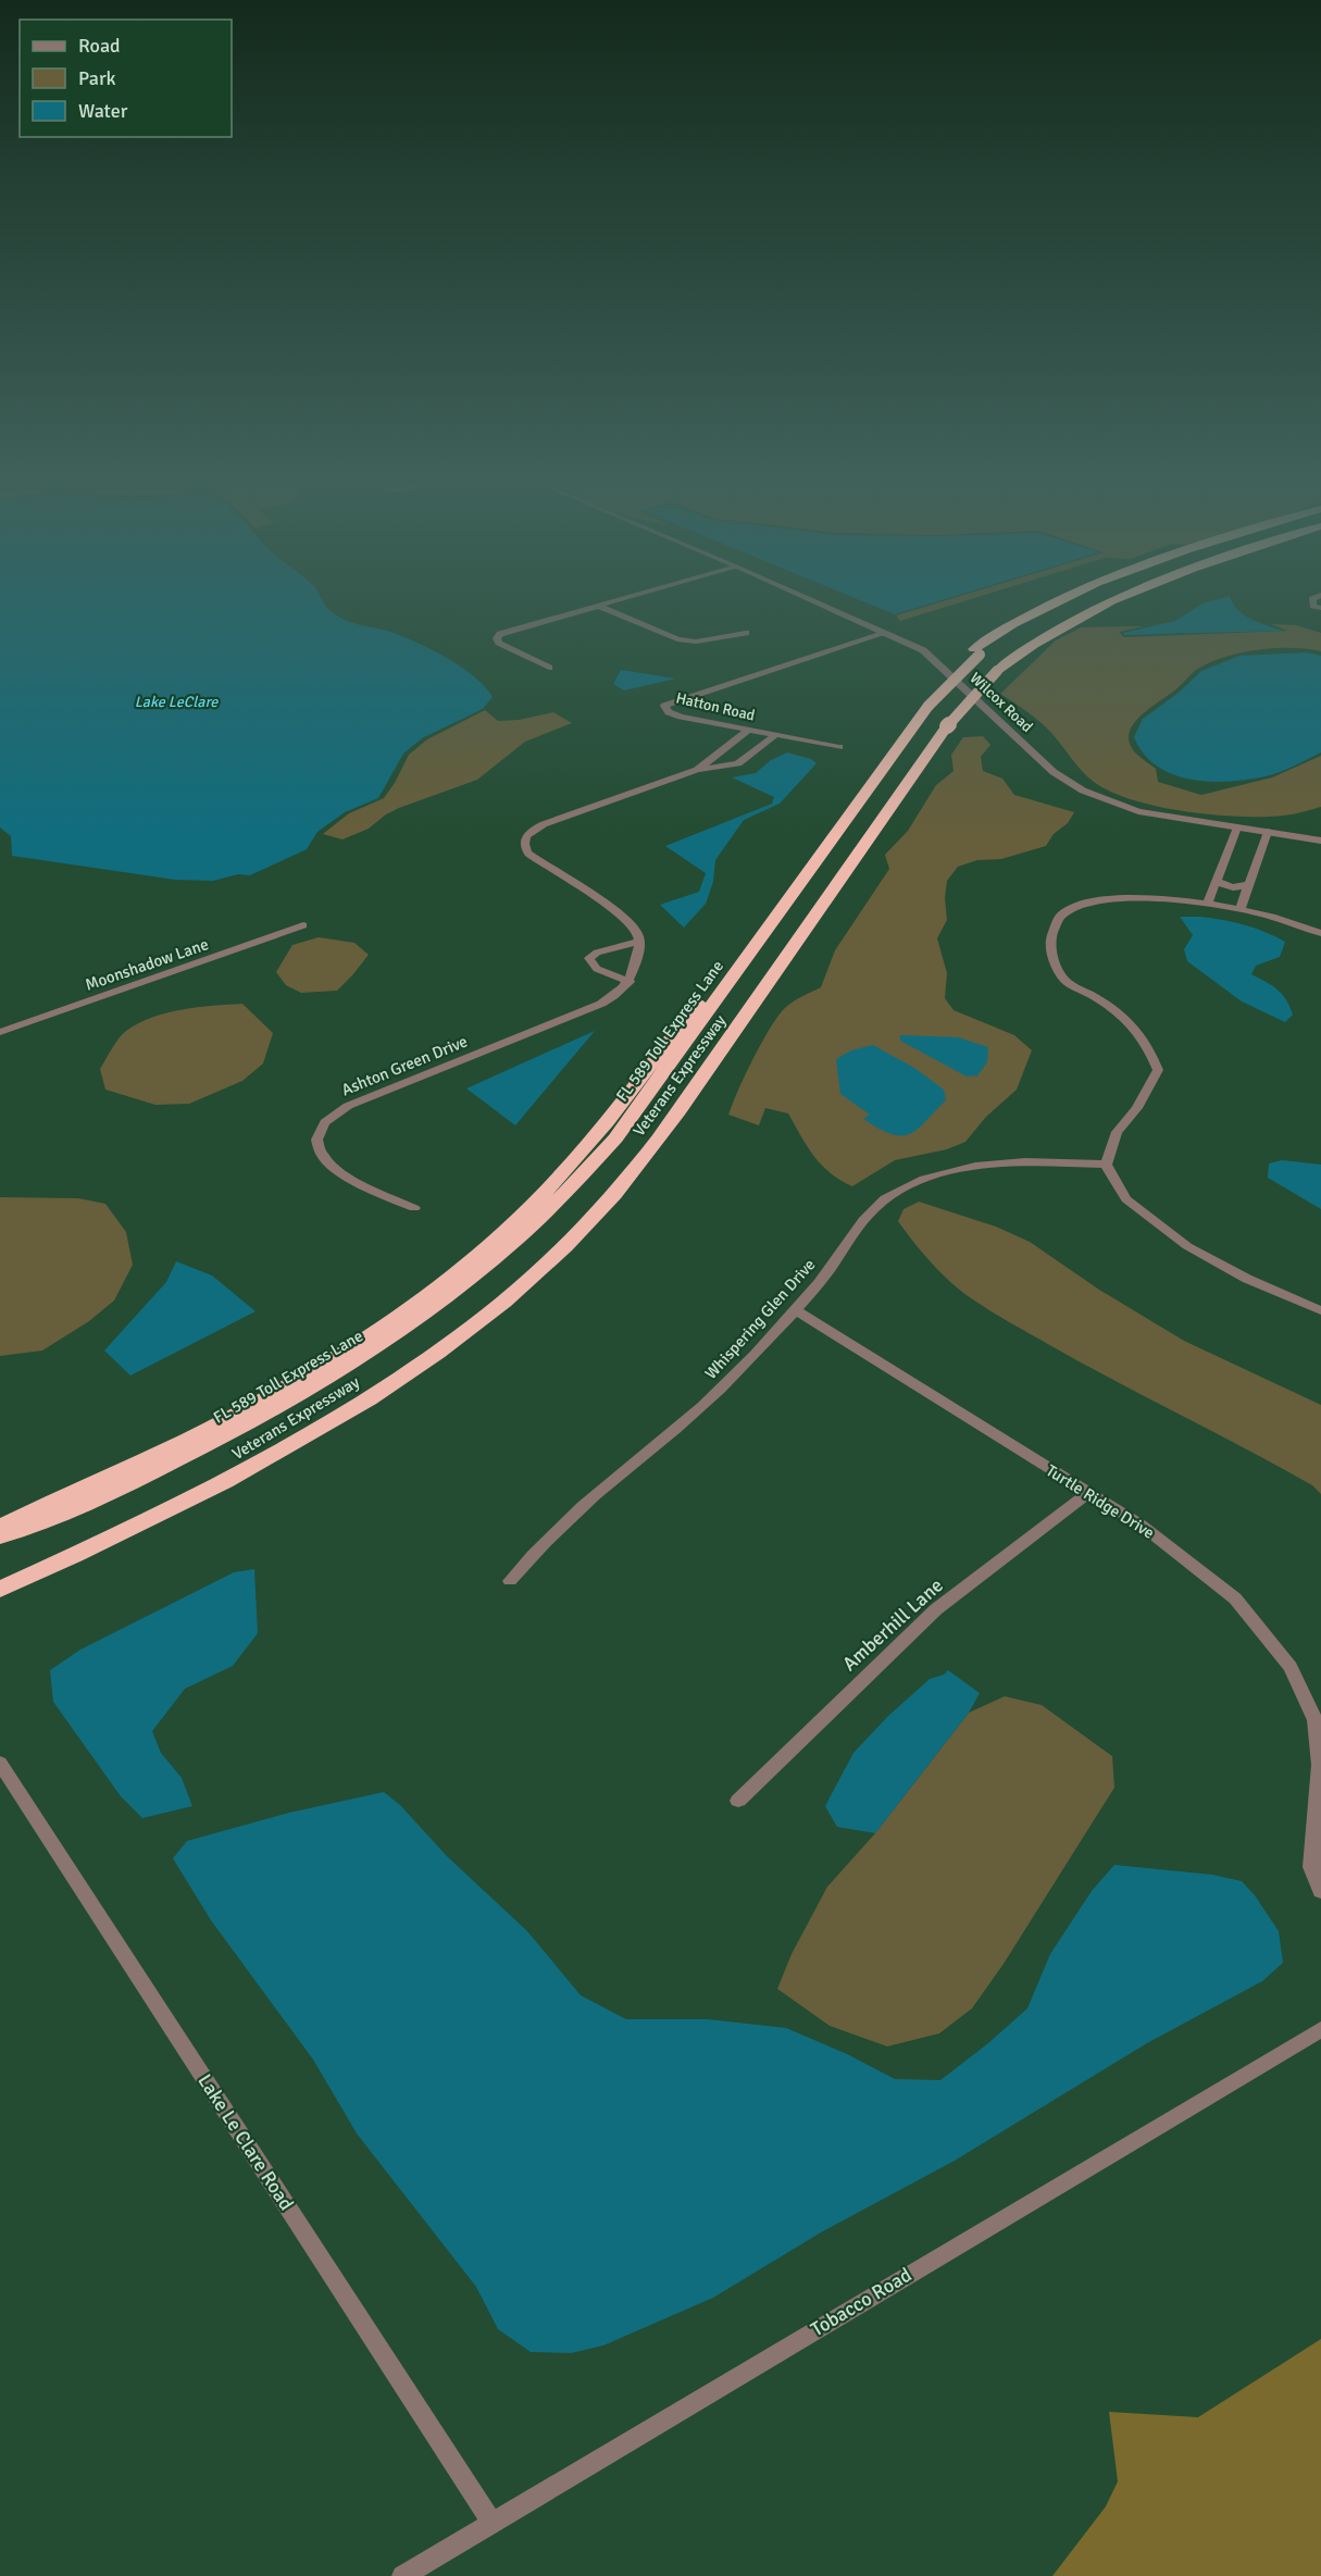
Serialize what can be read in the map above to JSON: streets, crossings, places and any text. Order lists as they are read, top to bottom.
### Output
{
  "streets": {
    "highway": ["FL 589 Toll Express Lane", "Veterans Expressway"],
    "street": [
      "Wilcox Road",
      "Hatton Road",
      "Moonshadow Lane",
      "Ashton Green Drive",
      "Whispering Glen Drive",
      "Turtle Ridge Drive",
      "Amberhill Lane",
      "Lake Le Clare Road",
      "Tobacco Road"
    ]
  },
  "crossings": [
    ["Wilcox Road", "Hatton Road"],
    ["FL 589 Toll Express Lane", "Veterans Expressway"],
    ["Whispering Glen Drive", "Turtle Ridge Drive"],
    ["Turtle Ridge Drive", "Amberhill Lane"],
    ["Lake Le Clare Road", "Tobacco Road"]
  ],
  "water": ["Lake LeClare"],
  "legend": ["Road", "Park", "Water"]
}
